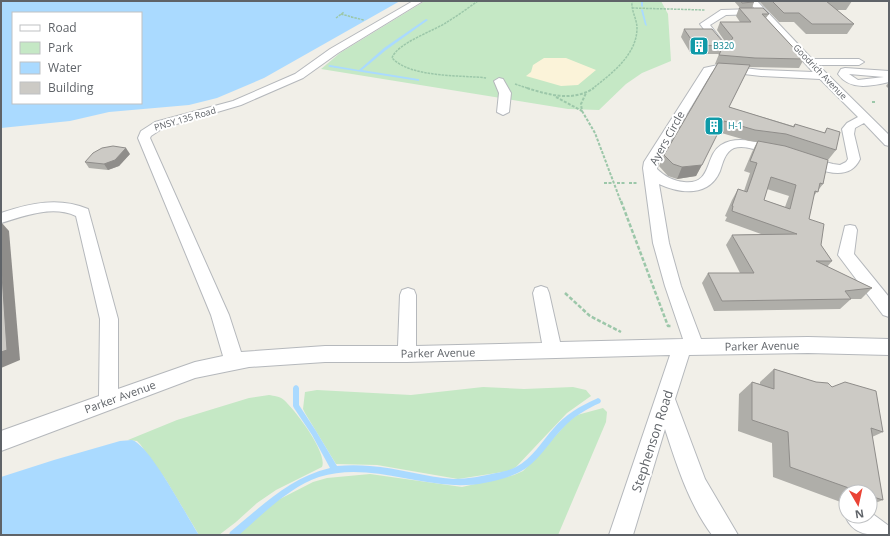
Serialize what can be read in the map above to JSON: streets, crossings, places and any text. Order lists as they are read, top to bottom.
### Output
{
  "streets": {
    "street": [
      "Goodrich Avenue",
      "PNSY 135 Road",
      "Ayers Circle",
      "Parker Avenue",
      "Stephenson Road"
    ]
  },
  "crossings": [
    ["Goodrich Avenue", "Ayers Circle"],
    ["PNSY 135 Road", "Parker Avenue"],
    ["Ayers Circle", "Parker Avenue"],
    ["Ayers Circle", "Stephenson Road"],
    ["Parker Avenue", "Stephenson Road"]
  ],
  "places": {
    "building": ["B320", "H-1"]
  },
  "legend": [
    "Road",
    "Park",
    "Water",
    "Building"
  ],
  "north": "bottom"
}
